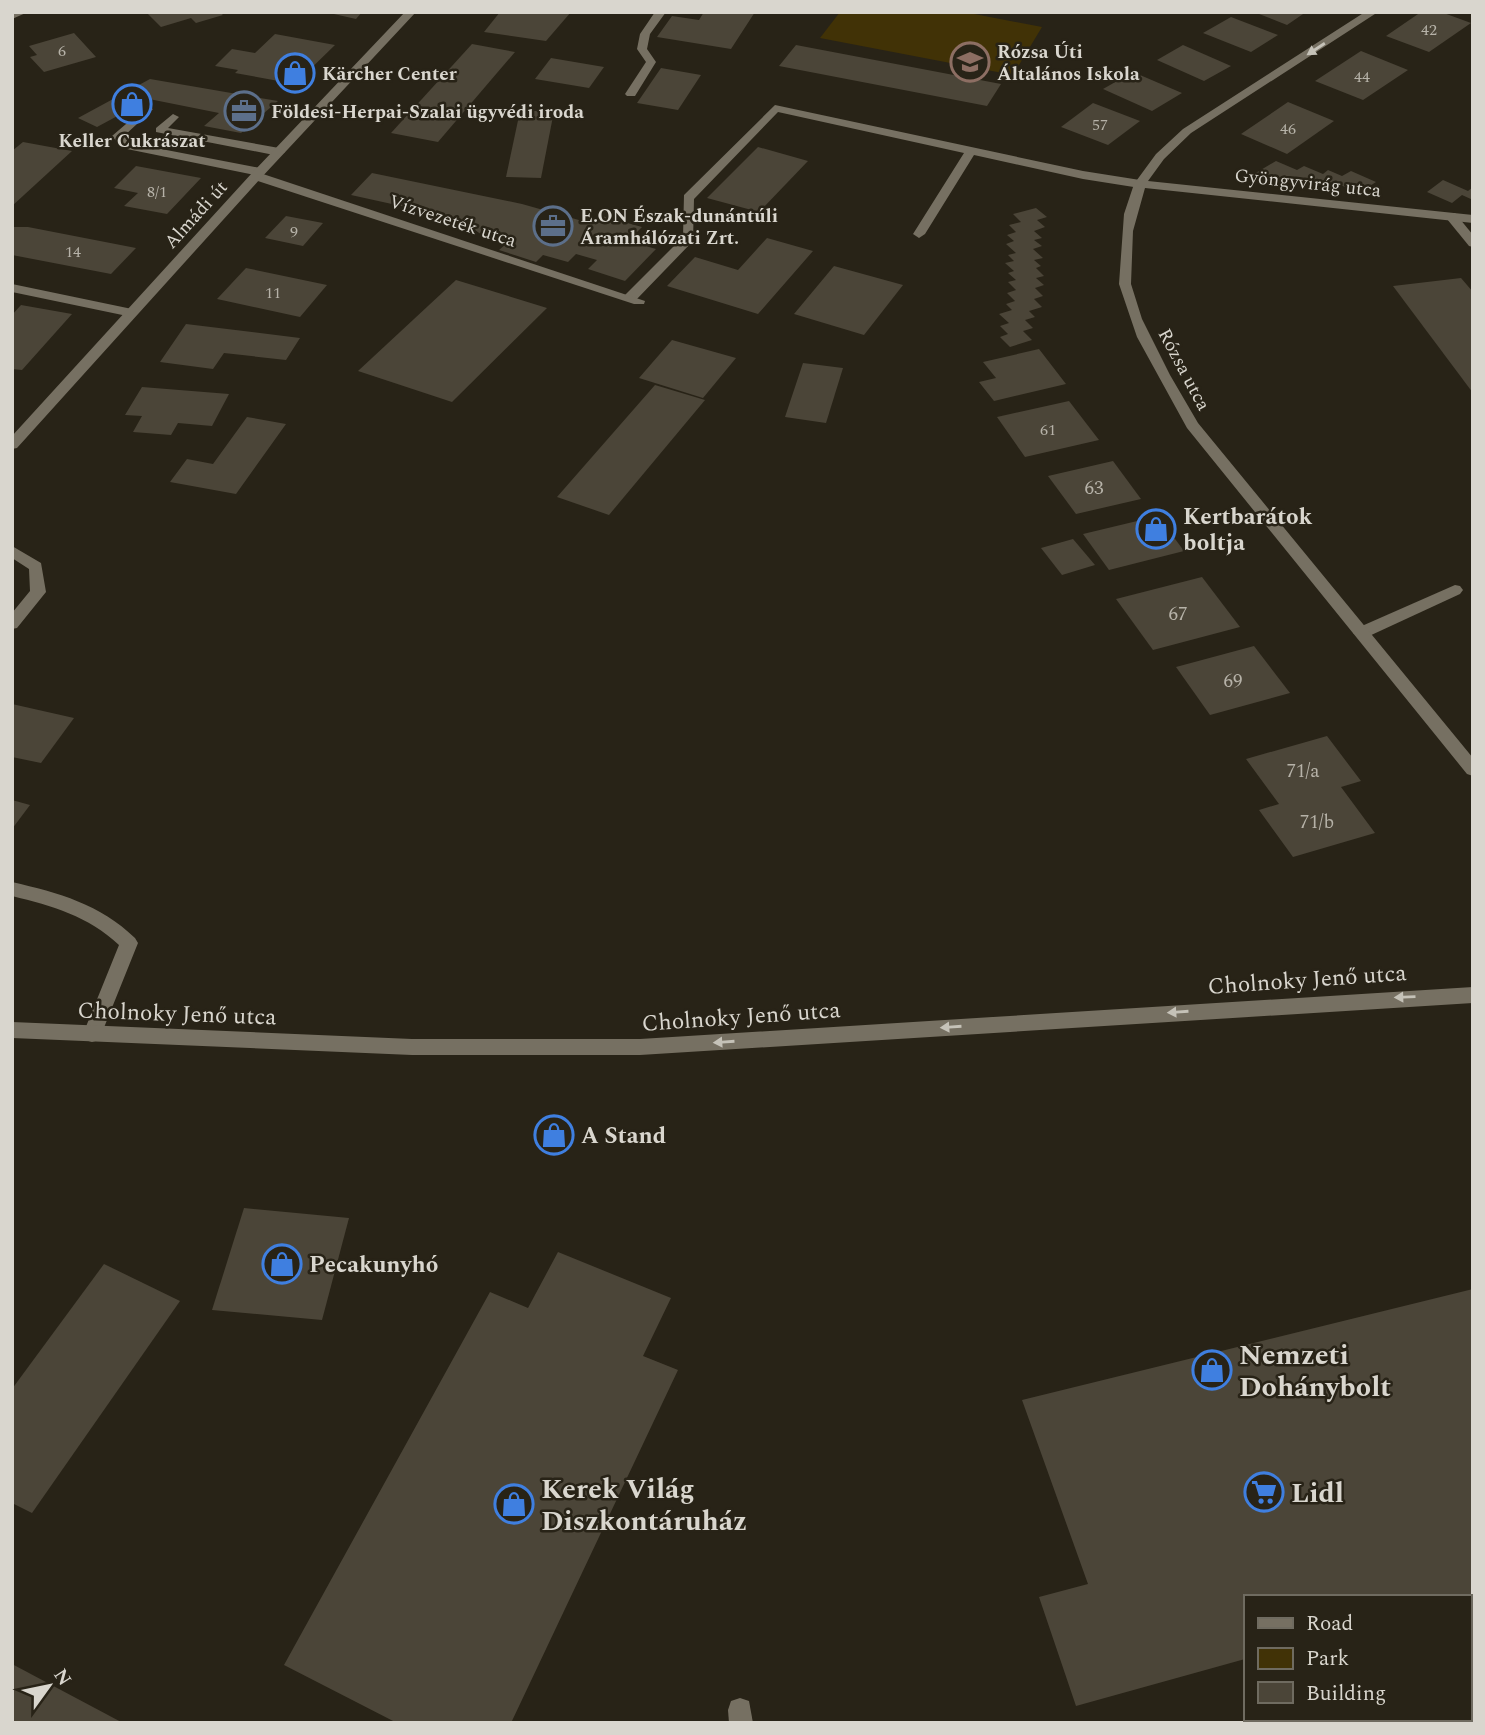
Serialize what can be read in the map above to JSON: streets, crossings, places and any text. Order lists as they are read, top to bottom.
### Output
{
  "streets": {
    "street": [
      "Gyöngyvirág utca",
      "Almádi út",
      "Vízvezeték utca",
      "Rózsa utca",
      "Cholnoky Jenő utca"
    ]
  },
  "crossings": [
    ["Gyöngyvirág utca", "Vízvezeték utca"],
    ["Gyöngyvirág utca", "Rózsa utca"],
    ["Almádi út", "Vízvezeték utca"]
  ],
  "one_way": ["Cholnoky Jenő utca"],
  "places": {
    "school or university": ["Rózsa Úti Általános Iskola"],
    "shop": [
      "Kärcher Center",
      "Keller Cukrászat",
      "Kertbarátok boltja",
      "A Stand",
      "Pecakunyhó",
      "Nemzeti Dohánybolt",
      "Kerek Világ Diszkontáruház"
    ],
    "office": ["Földesi-Herpai-Szalai ügyvédi iroda", "E.ON Észak-dunántúli Áramhálózati Zrt."],
    "supermarket": ["Lidl"]
  },
  "house_numbers": [
    "42",
    "6",
    "44",
    "57",
    "46",
    "8/1",
    "9",
    "14",
    "11",
    "61",
    "63",
    "67",
    "69",
    "71/a",
    "71/b"
  ],
  "legend": ["Road", "Park", "Building"],
  "north": "top right"
}
